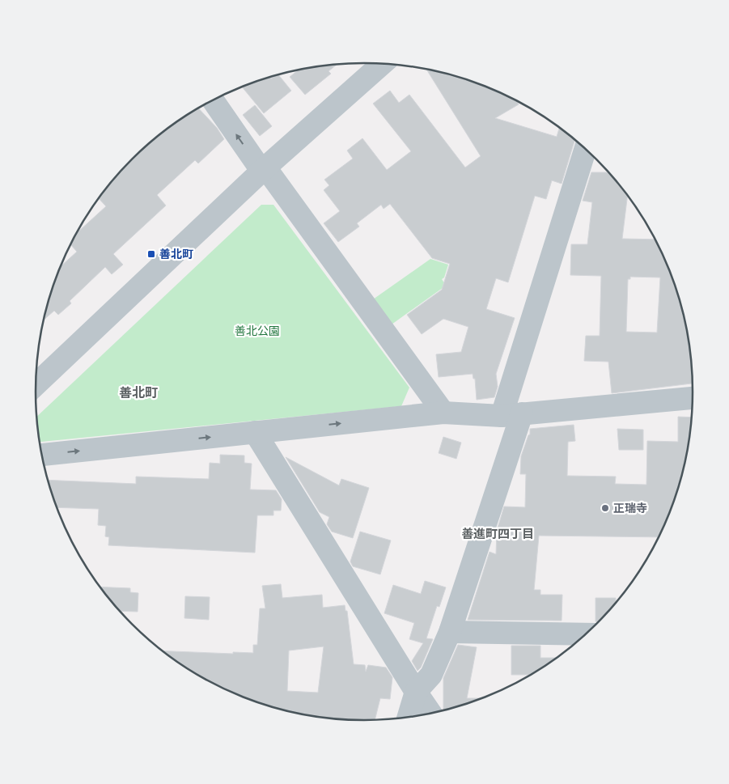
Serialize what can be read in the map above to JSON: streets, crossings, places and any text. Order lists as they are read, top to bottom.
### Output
{
  "districts": ["善北町", "善進町四丁目"],
  "parks": ["善北公園"],
  "places": {
    "transit": ["善北町"],
    "other": ["正瑞寺"]
  }
}
